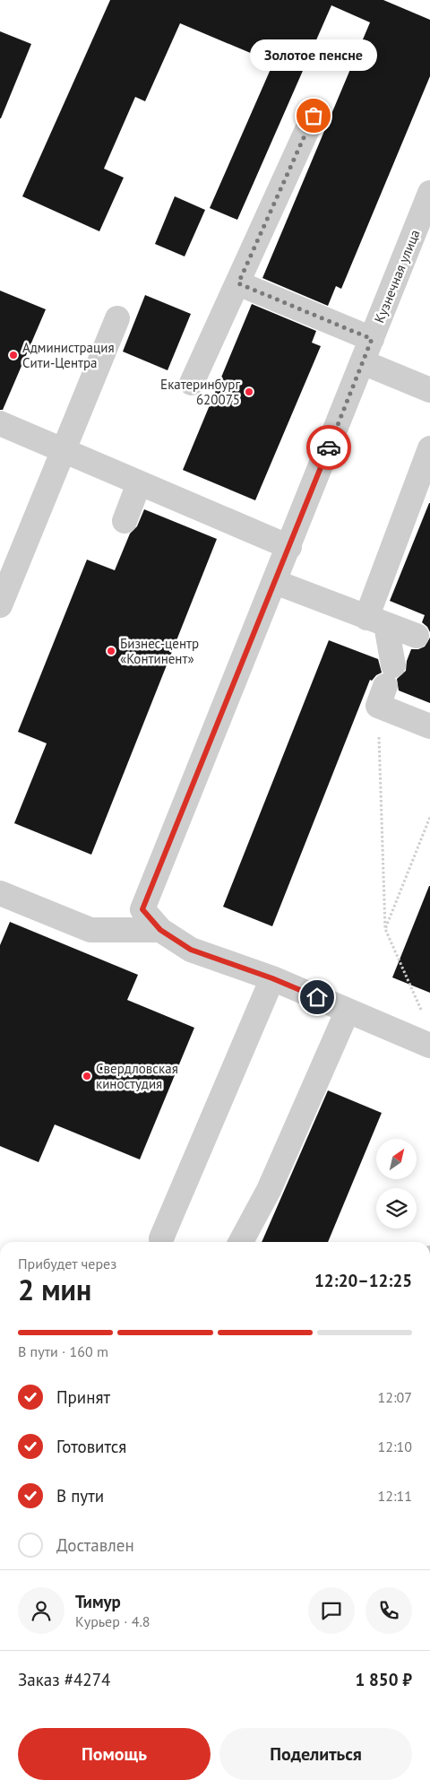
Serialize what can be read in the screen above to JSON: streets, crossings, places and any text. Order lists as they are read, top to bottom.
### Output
{
  "streets": {
    "street": ["Кузнечная улица"]
  },
  "places": [
    "Золотое пенсне",
    "Администрация Сити-Центра",
    "Екатеринбург 620075",
    "Бизнес-центр «Континент»",
    "Свердловская киностудия"
  ],
  "north": "top right",
  "page": {
    "bubble": "Золотое пенсне",
    "heading": ["2 мин", "Прибудет через", "12:20–12:25"],
    "panel": [
      "Тимур",
      "Курьер · 4.8",
      "Заказ #4274",
      "1 850 ₽"
    ],
    "bar": "В пути · 160 m",
    "list": [
      ["Принят", "12:07"],
      ["Готовится", "12:10"],
      ["В пути", "12:11"],
      "Доставлен"
    ],
    "buttons": ["Помощь", "Поделиться"]
  }
}
